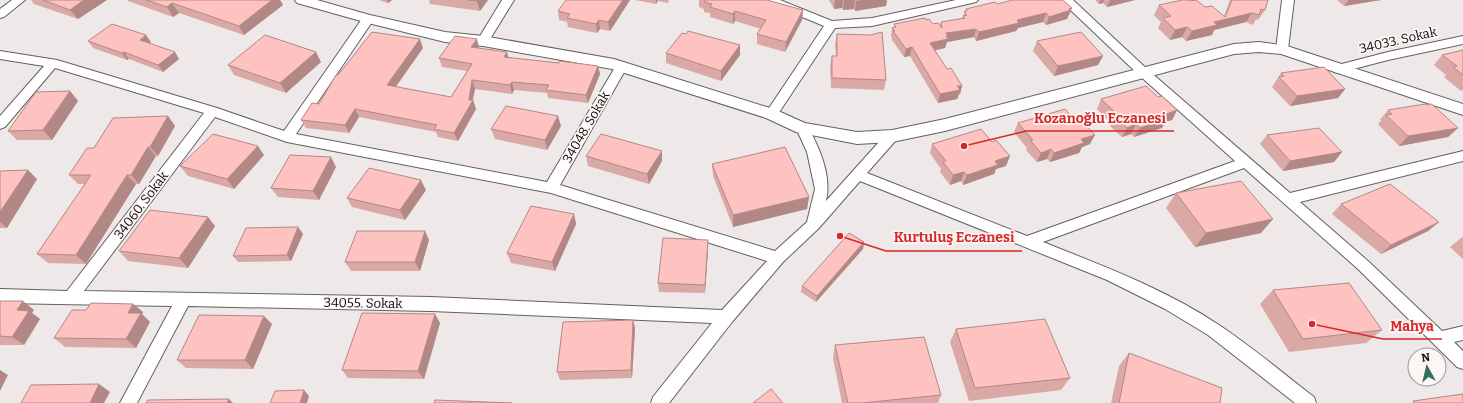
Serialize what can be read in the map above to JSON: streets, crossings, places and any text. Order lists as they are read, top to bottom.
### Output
{
  "streets": {
    "street": [
      "34033. Sokak",
      "34048. Sokak",
      "34060. Sokak",
      "34055. Sokak"
    ]
  },
  "crossings": [
    ["34060. Sokak", "34055. Sokak"]
  ],
  "places": ["Kozanoğlu Eczanesi", "Kurtuluş Eczanesi", "Mahya"],
  "north": "top"
}
